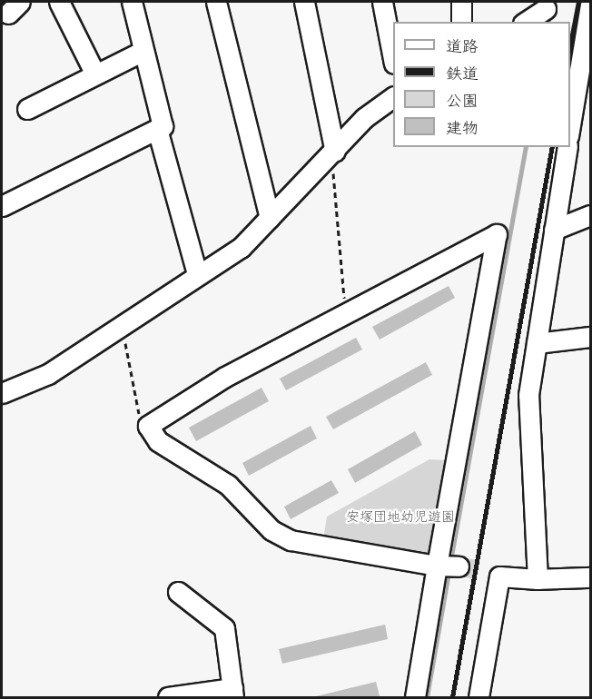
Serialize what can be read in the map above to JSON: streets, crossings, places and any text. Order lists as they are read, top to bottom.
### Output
{
  "parks": ["安塚団地幼児遊園"],
  "legend": [
    "道路",
    "鉄道",
    "公園",
    "建物"
  ]
}
